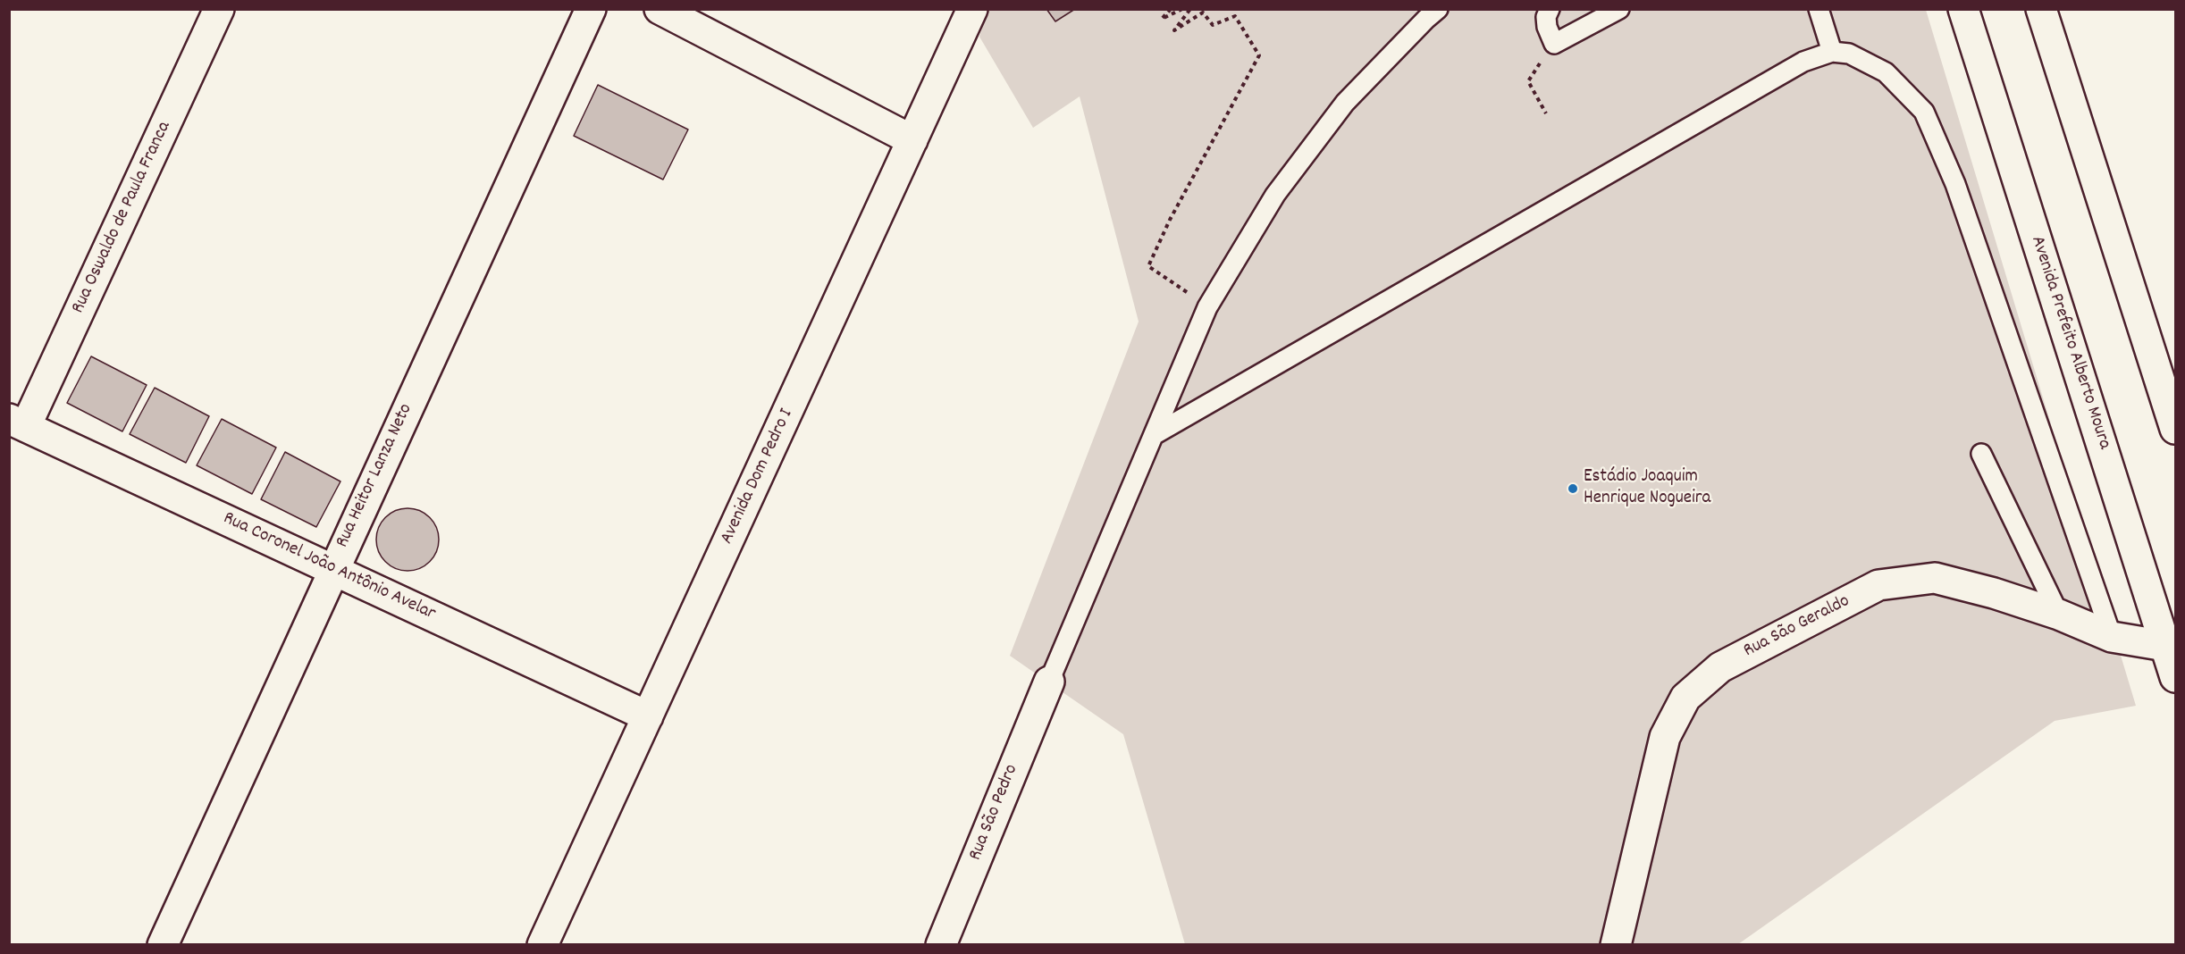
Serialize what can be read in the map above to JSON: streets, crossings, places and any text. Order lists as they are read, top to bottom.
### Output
{
  "streets": {
    "main road": [
      "Rua Oswaldo de Paula Franca",
      "Avenida Prefeito Alberto Moura",
      "Rua Heitor Lanza Neto",
      "Avenida Dom Pedro I",
      "Rua Coronel João Antônio Avelar",
      "Rua São Geraldo",
      "Rua São Pedro"
    ]
  },
  "crossings": [
    ["Rua Oswaldo de Paula Franca", "Rua Coronel João Antônio Avelar"],
    ["Avenida Prefeito Alberto Moura", "Rua São Geraldo"],
    ["Rua Heitor Lanza Neto", "Rua Coronel João Antônio Avelar"],
    ["Avenida Dom Pedro I", "Rua Coronel João Antônio Avelar"]
  ],
  "places": ["Estádio Joaquim Henrique Nogueira"]
}
